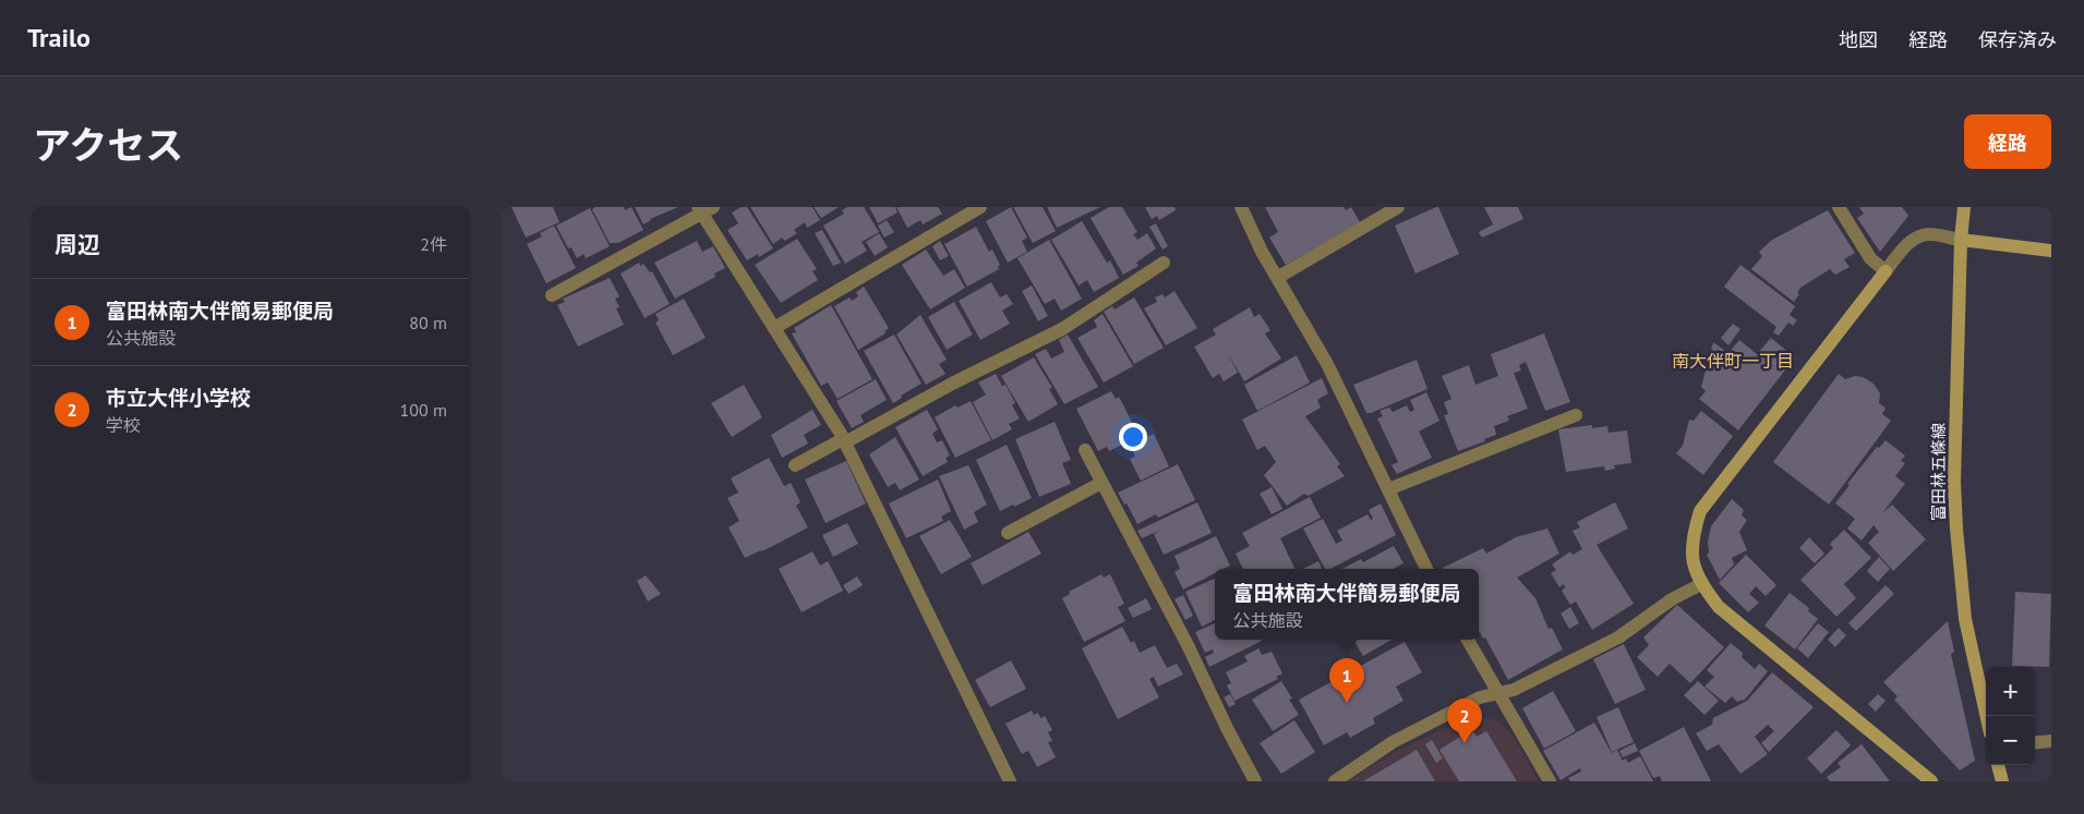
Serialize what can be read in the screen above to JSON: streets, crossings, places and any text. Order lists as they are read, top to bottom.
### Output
{
  "streets": {
    "street": ["富田林五條線"]
  },
  "districts": ["南大伴町一丁目"],
  "page": {
    "header": "Trailo",
    "nav": ["地図", "経路", "保存済み"],
    "title": "アクセス",
    "buttons": "経路",
    "heading": ["周辺", "2件"],
    "list": [
      {
        "mark": "1",
        "name": "富田林南大伴簡易郵便局",
        "note": "公共施設",
        "value": "80 m"
      },
      {
        "mark": "2",
        "name": "市立大伴小学校",
        "note": "学校",
        "value": "100 m"
      }
    ],
    "popup": ["富田林南大伴簡易郵便局", "公共施設"],
    "pins": ["1", "2"],
    "map_buttons": ["+", "−"]
  }
}
